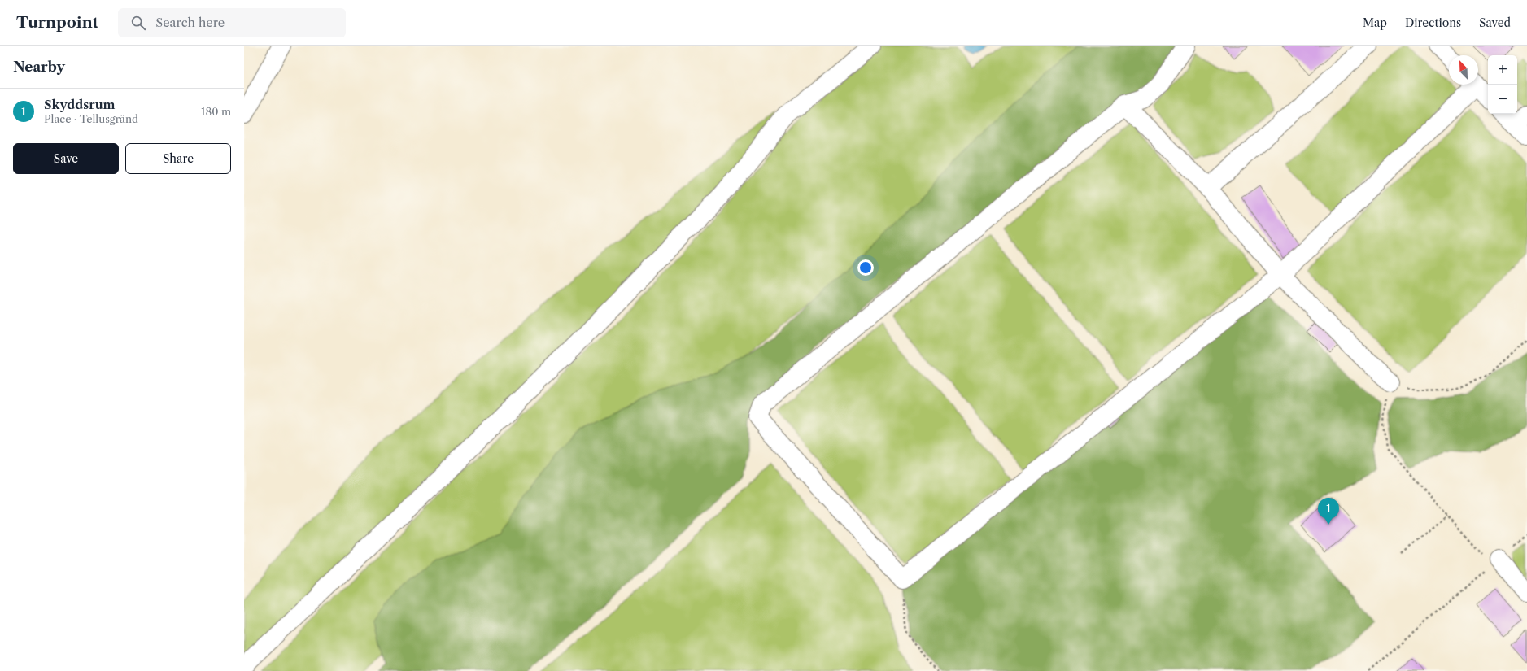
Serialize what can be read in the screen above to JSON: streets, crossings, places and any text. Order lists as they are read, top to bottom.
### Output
{
  "north": "top left",
  "page": {
    "header": "Turnpoint",
    "search": "Search here",
    "nav": ["Map", "Directions", "Saved"],
    "heading": "Nearby",
    "map_buttons": ["+", "−"],
    "list": [
      {
        "mark": "1",
        "name": "Skyddsrum",
        "note": "Place · Tellusgränd",
        "value": "180 m"
      }
    ],
    "buttons": ["Save", "Share"],
    "pins": "1"
  }
}
